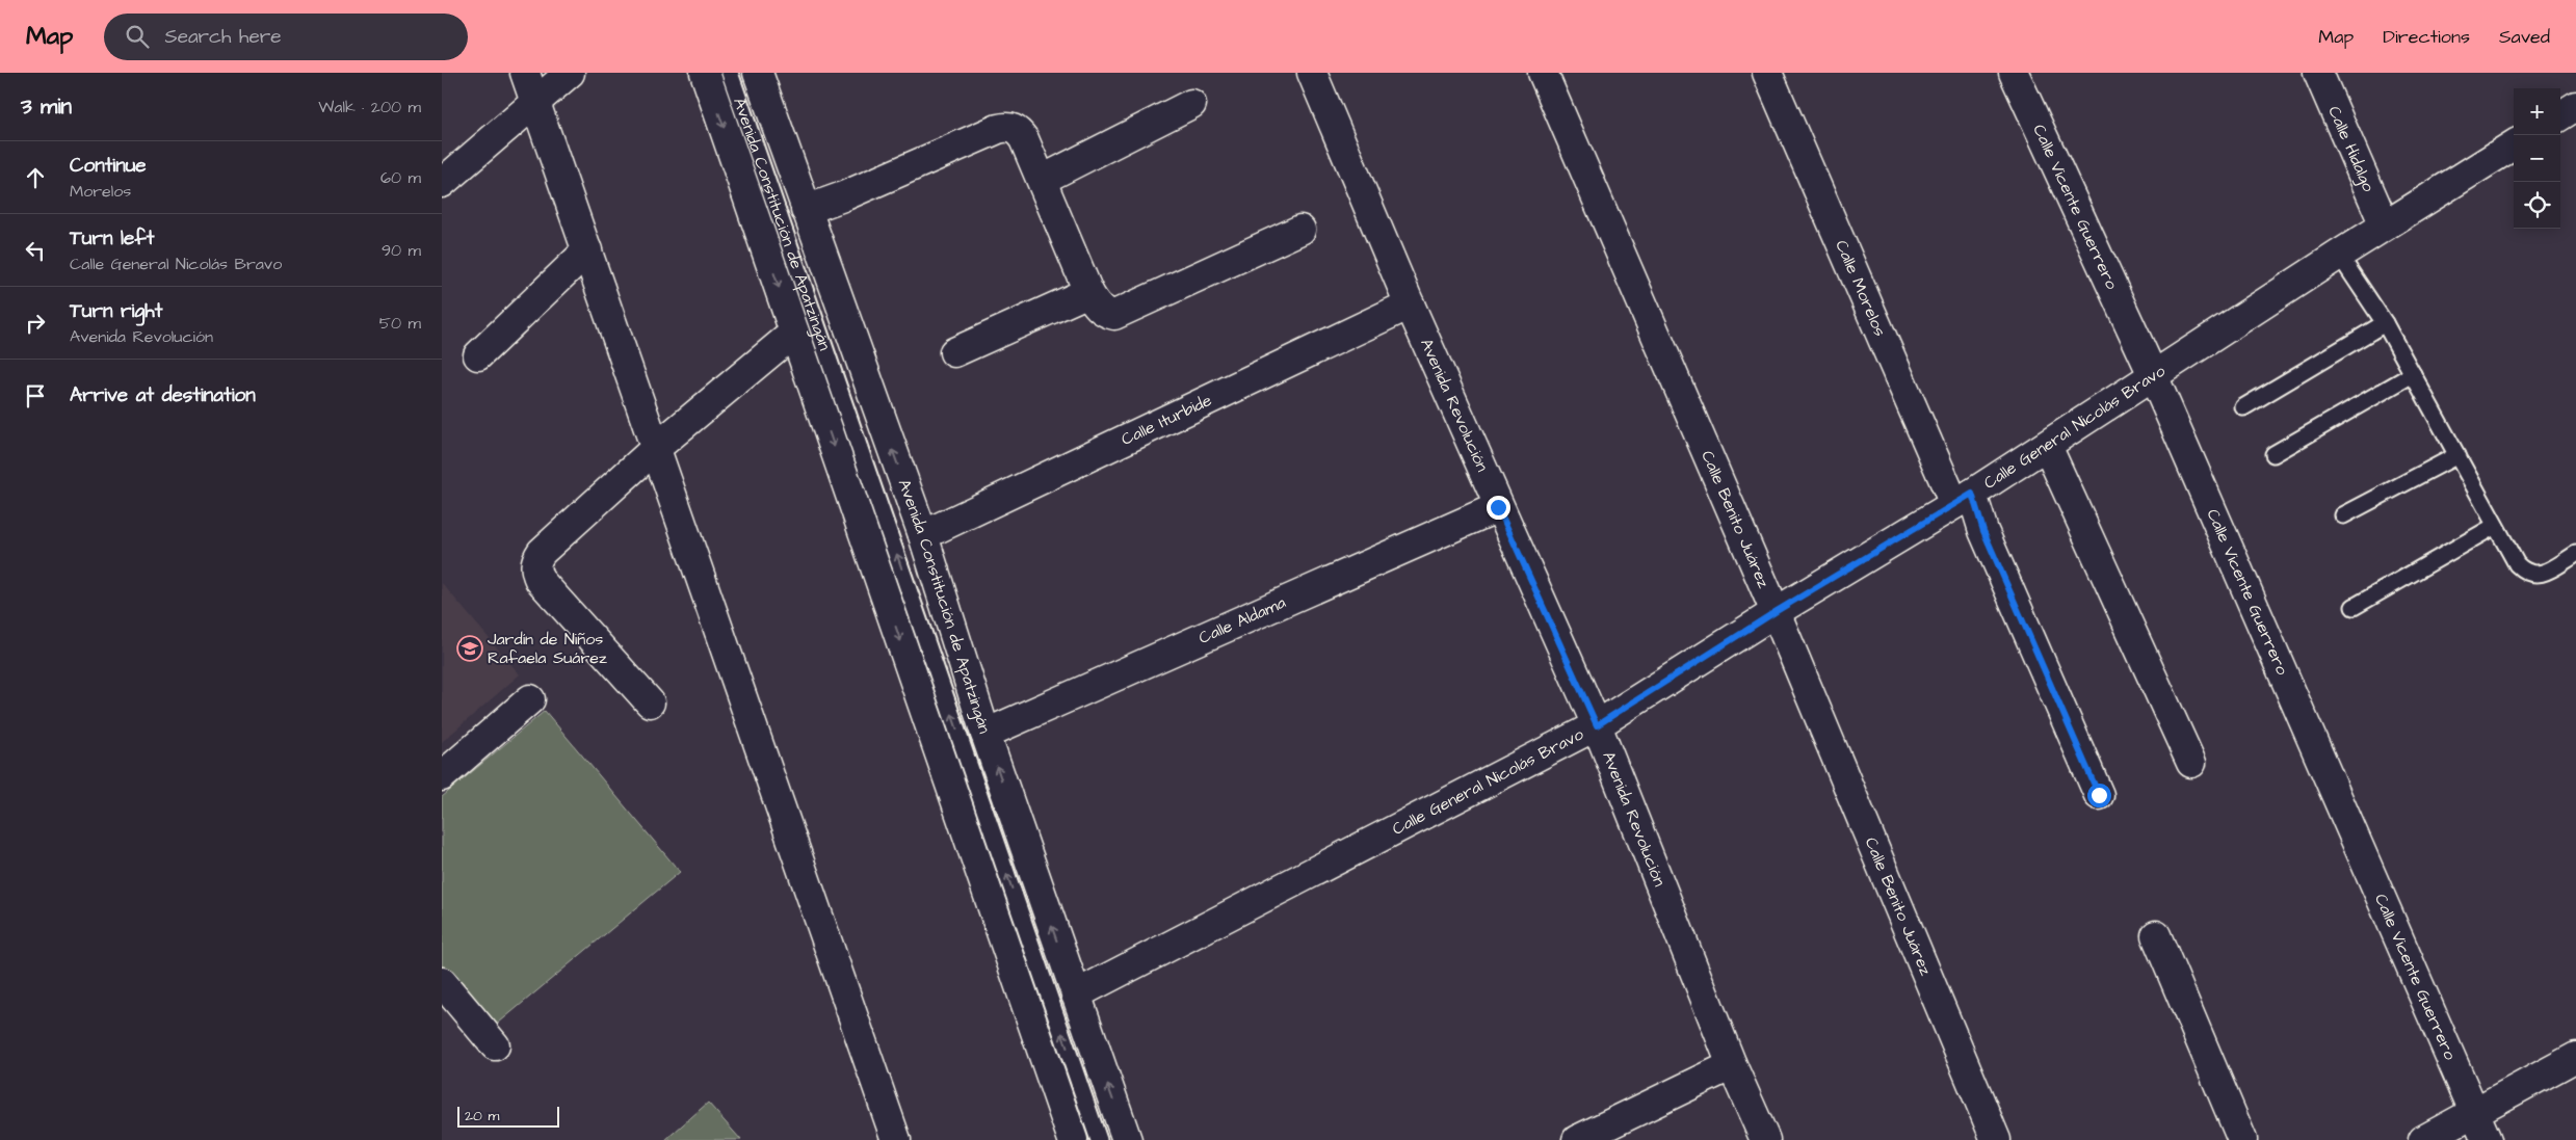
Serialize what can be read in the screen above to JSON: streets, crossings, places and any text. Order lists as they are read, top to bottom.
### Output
{
  "streets": {
    "street": [
      "Calle Hidalgo",
      "Calle Vicente Guerrero",
      "Avenida Constitución de Apatzingán",
      "Calle Morelos",
      "Avenida Revolución",
      "Calle Iturbide",
      "Calle General Nicolás Bravo",
      "Calle Benito Juárez",
      "Calle Aldama"
    ]
  },
  "crossings": [
    ["Calle Hidalgo", "Calle General Nicolás Bravo"],
    ["Calle Vicente Guerrero", "Calle General Nicolás Bravo"],
    ["Avenida Constitución de Apatzingán", "Calle Iturbide"],
    ["Avenida Constitución de Apatzingán", "Calle General Nicolás Bravo"],
    ["Avenida Constitución de Apatzingán", "Calle Aldama"],
    ["Calle Morelos", "Calle General Nicolás Bravo"],
    ["Avenida Revolución", "Calle Iturbide"],
    ["Avenida Revolución", "Calle General Nicolás Bravo"],
    ["Avenida Revolución", "Calle Aldama"],
    ["Calle General Nicolás Bravo", "Calle Benito Juárez"]
  ],
  "places": {
    "school or university": ["Jardín de Niños Rafaela Suárez"]
  },
  "scale_bar": "20 m",
  "page": {
    "header": "Map",
    "search": "Search here",
    "nav": ["Map", "Directions", "Saved"],
    "heading": ["3 min", "Walk · 200 m"],
    "map_buttons": ["+", "−"],
    "list": [
      ["Continue", "Morelos", "60 m"],
      ["Turn left", "Calle General Nicolás Bravo", "90 m"],
      ["Turn right", "Avenida Revolución", "50 m"],
      "Arrive at destination"
    ],
    "scale": "20 m"
  }
}
